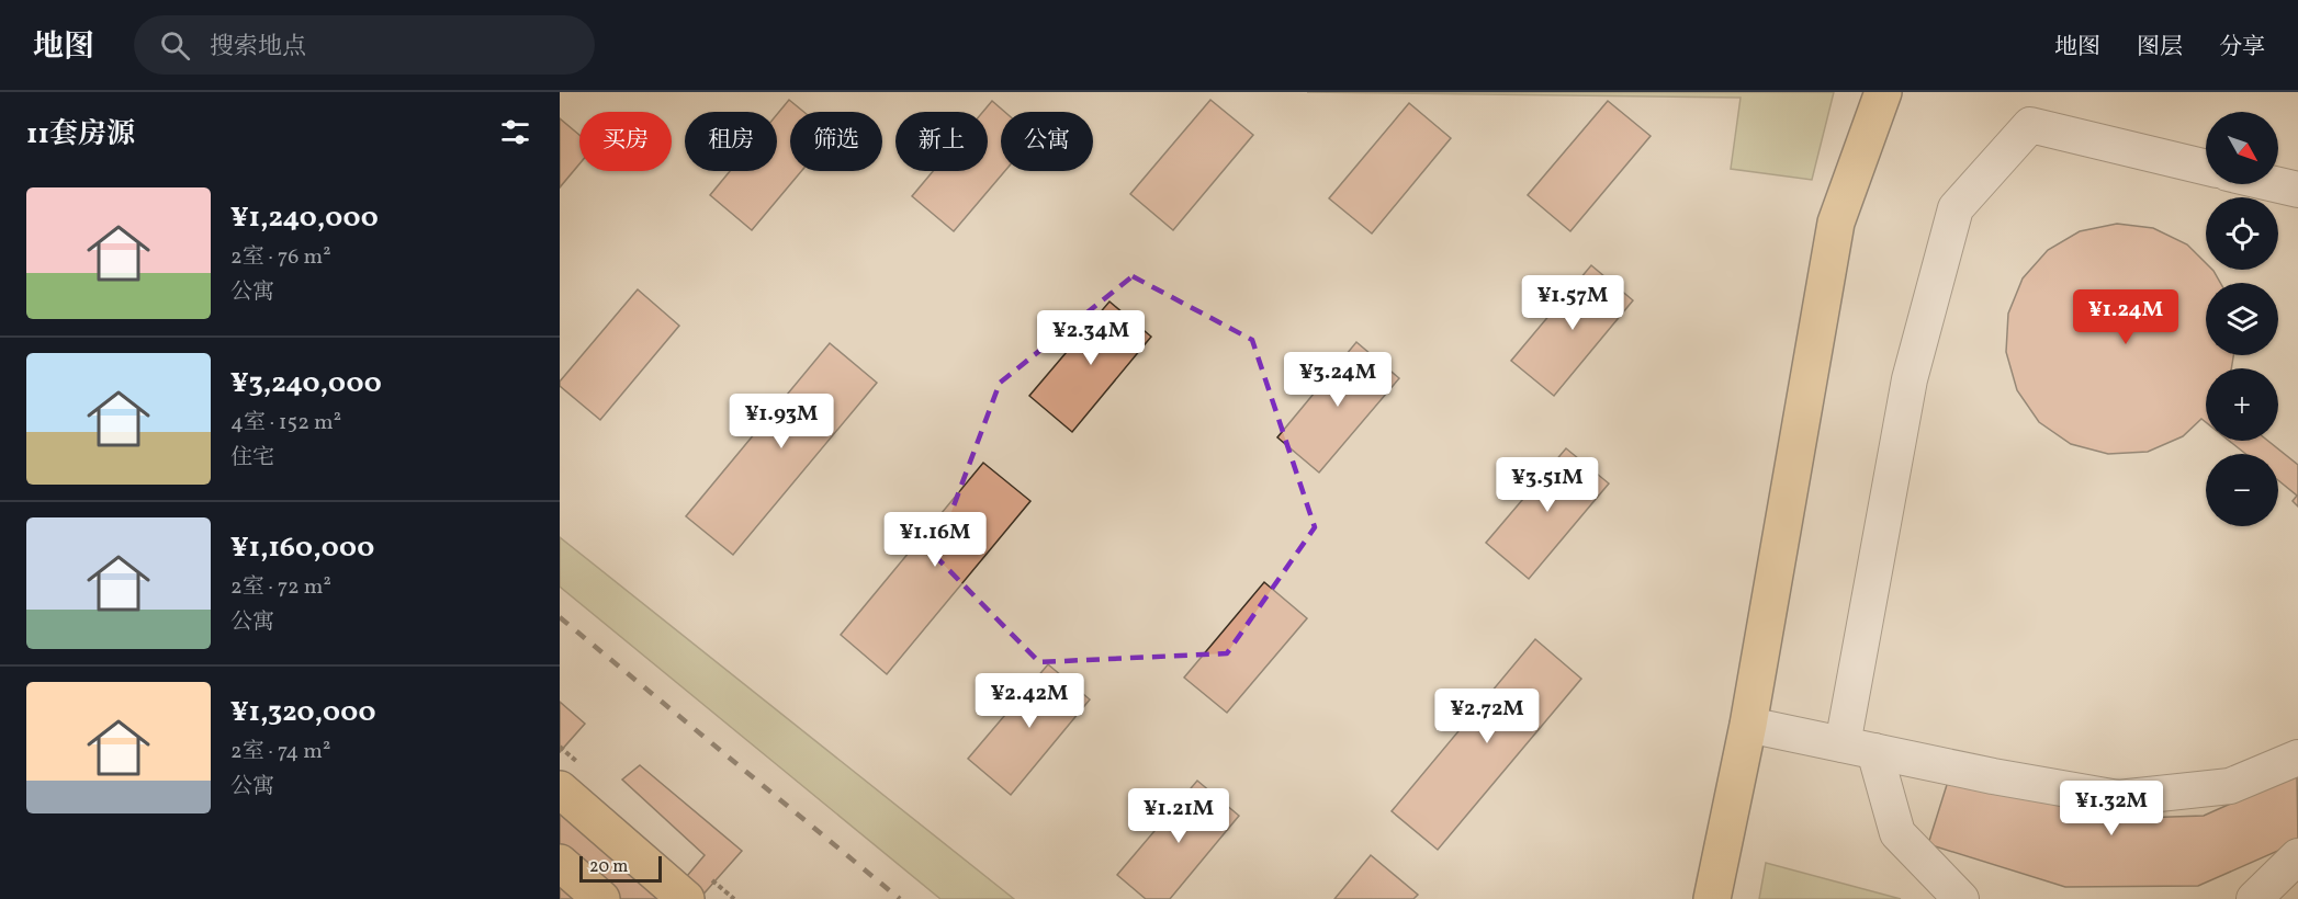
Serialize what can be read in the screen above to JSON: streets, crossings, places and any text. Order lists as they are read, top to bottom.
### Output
{
  "scale_bar": "20 m",
  "north": "bottom right",
  "page": {
    "header": "地图",
    "search": "搜索地点",
    "nav": ["地图", "图层", "分享"],
    "heading": "11套房源",
    "map_buttons": ["+", "−"],
    "chip": [
      "买房",
      "租房",
      "筛选",
      "新上",
      "公寓"
    ],
    "list": [
      {
        "name": "¥1,240,000",
        "note": "2室 · 76 m² · 公寓"
      },
      {
        "name": "¥3,240,000",
        "note": "4室 · 152 m² · 住宅"
      },
      {
        "name": "¥1,160,000",
        "note": "2室 · 72 m² · 公寓"
      },
      {
        "name": "¥1,320,000",
        "note": "2室 · 74 m² · 公寓"
      }
    ],
    "price": [
      "¥1.57M",
      "¥1.24M",
      "¥2.34M",
      "¥3.24M",
      "¥1.93M",
      "¥3.51M",
      "¥1.16M",
      "¥2.42M",
      "¥2.72M",
      "¥1.32M",
      "¥1.21M"
    ],
    "scale": "20 m"
  }
}
